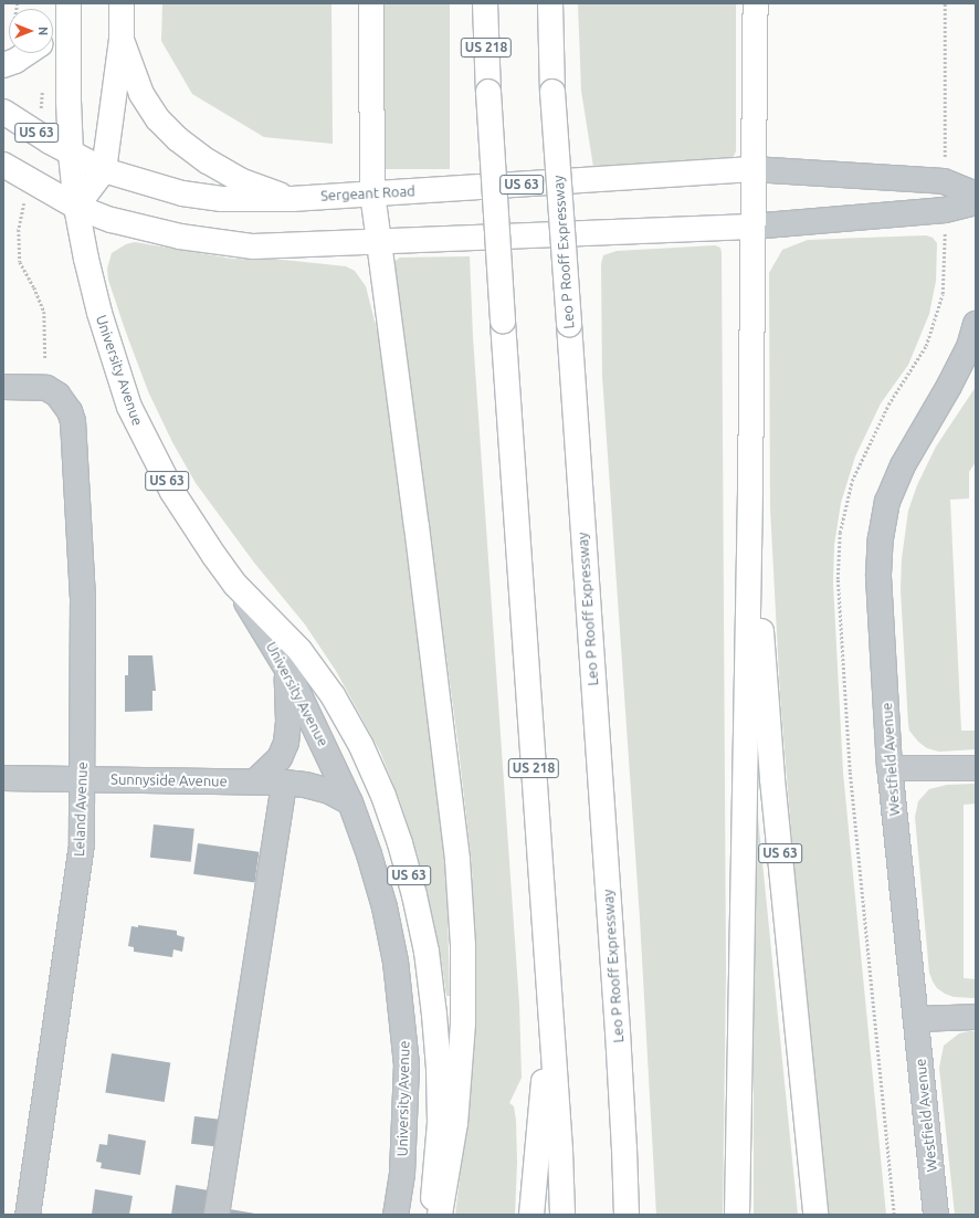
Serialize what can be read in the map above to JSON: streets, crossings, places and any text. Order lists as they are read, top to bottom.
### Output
{
  "streets": {
    "main road": [
      "US 218",
      "US 63",
      "Sergeant Road",
      "Leo P Rooff Expressway",
      "University Avenue"
    ],
    "street": ["Westfield Avenue", "Sunnyside Avenue", "Leland Avenue"]
  },
  "crossings": [
    ["US 63", "Sergeant Road"],
    ["US 63", "University Avenue"],
    ["Sergeant Road", "University Avenue"],
    ["University Avenue", "Sunnyside Avenue"],
    ["Sunnyside Avenue", "Leland Avenue"]
  ],
  "north": "right"
}
